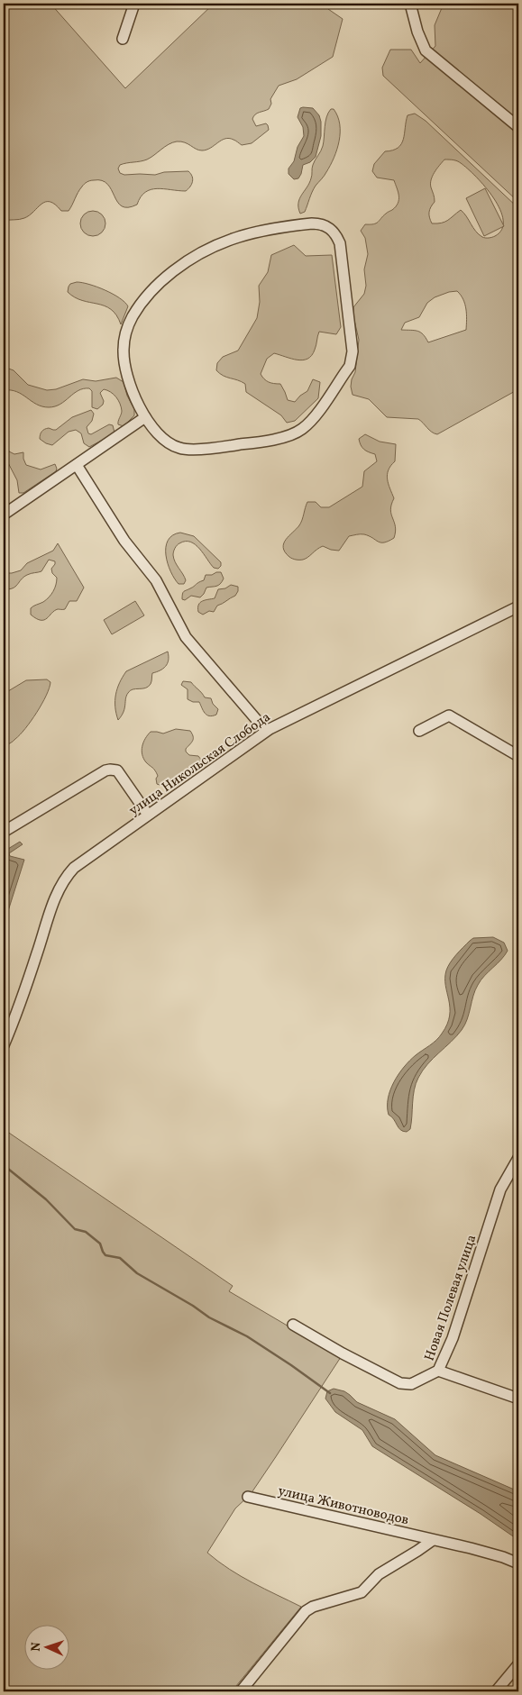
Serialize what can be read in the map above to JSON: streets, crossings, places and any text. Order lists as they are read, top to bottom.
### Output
{
  "streets": {
    "street": ["улица Никольская Слобода", "Новая Полевая улица", "улица Животноводов"]
  },
  "north": "left"
}
